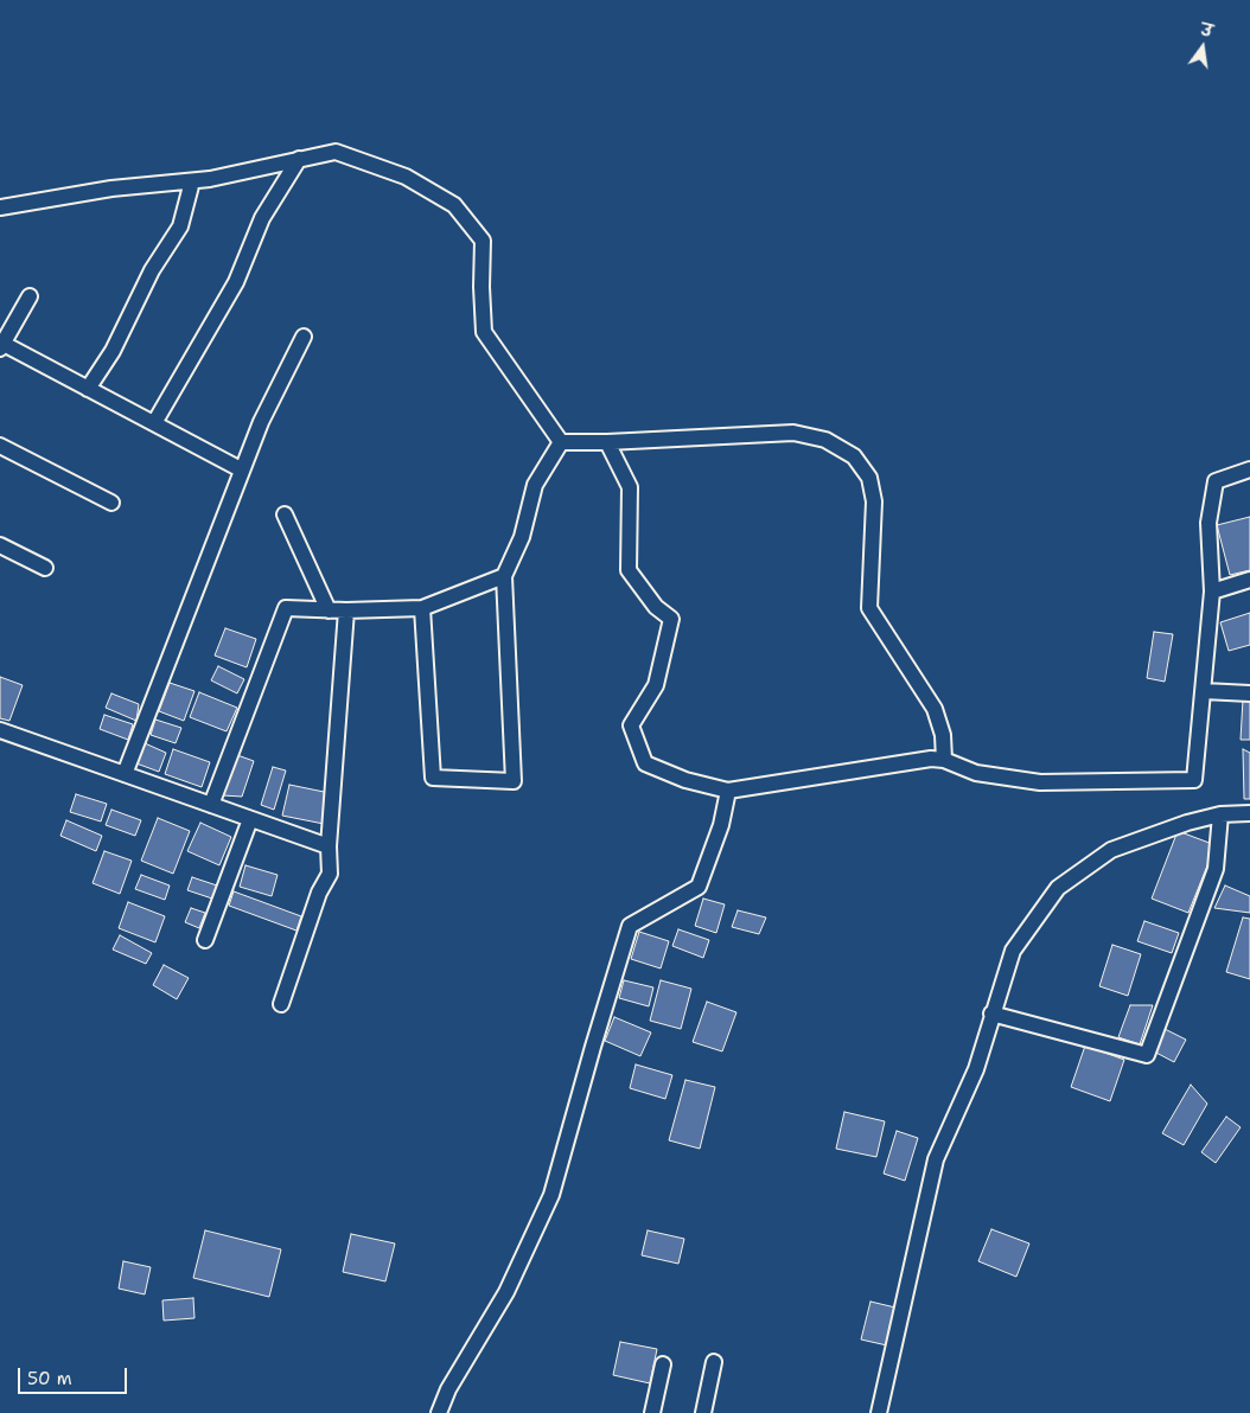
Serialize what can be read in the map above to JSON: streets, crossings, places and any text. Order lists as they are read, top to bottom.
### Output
{
  "scale_bar": "50 m",
  "north": "top"
}
